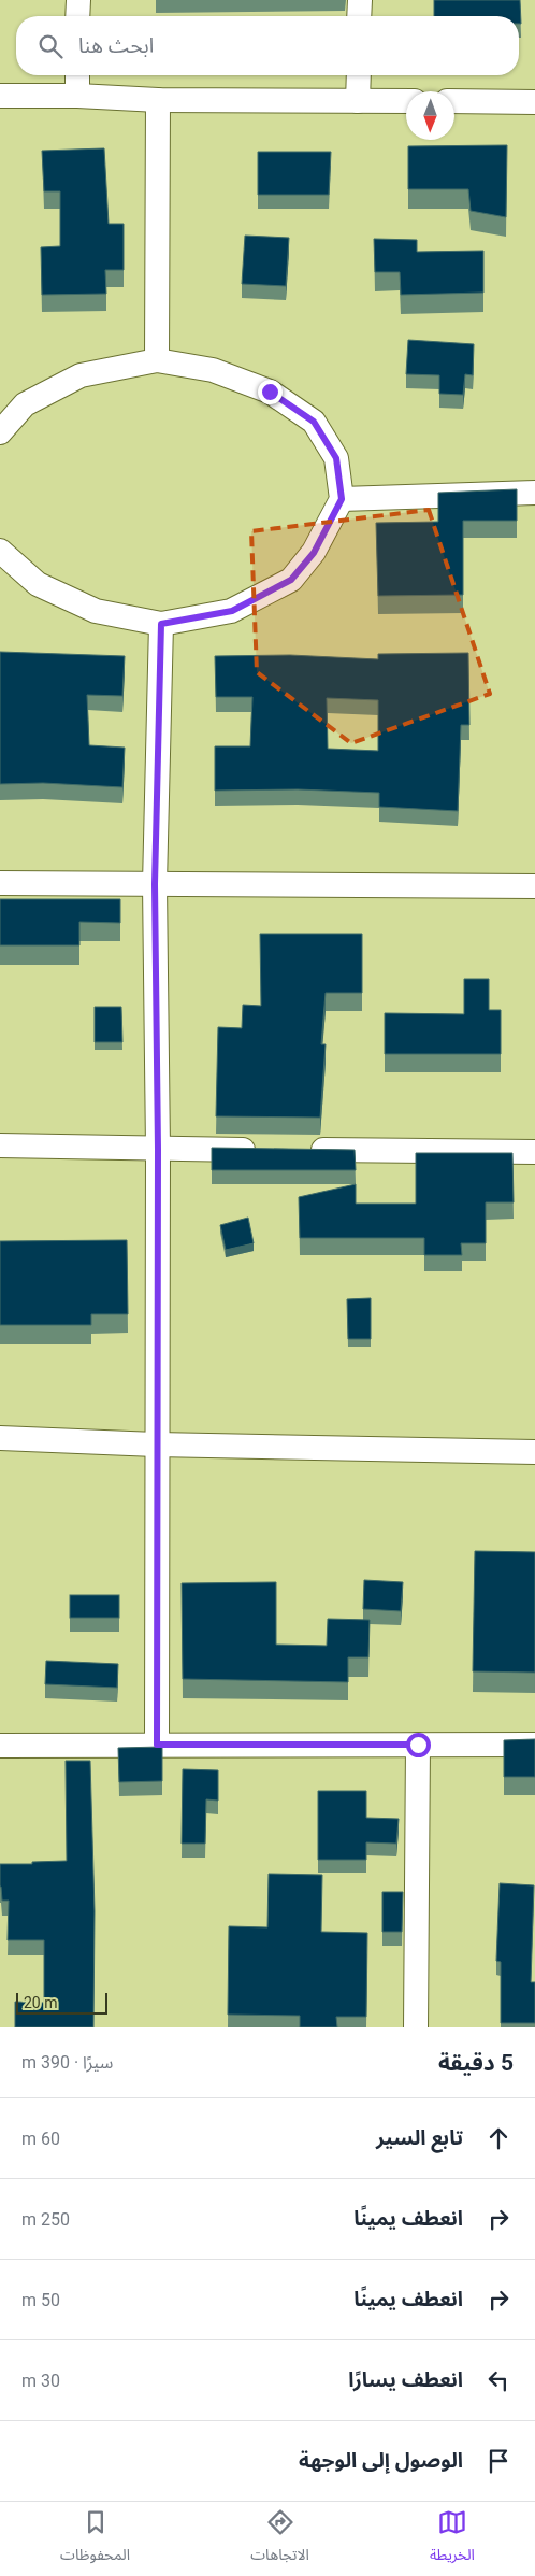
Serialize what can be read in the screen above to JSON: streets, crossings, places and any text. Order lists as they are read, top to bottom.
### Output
{
  "scale_bar": "20 m",
  "north": "bottom",
  "page": {
    "search": "ابحث هنا",
    "scale": "20 m",
    "heading": ["5 دقيقة", "سيرًا · 390 m"],
    "list": [
      ["تابع السير", "60 m"],
      ["انعطف يمينًا", "250 m"],
      ["انعطف يمينًا", "50 m"],
      ["انعطف يسارًا", "30 m"],
      "الوصول إلى الوجهة"
    ],
    "nav": ["الخريطة", "الاتجاهات", "المحفوظات"]
  }
}
